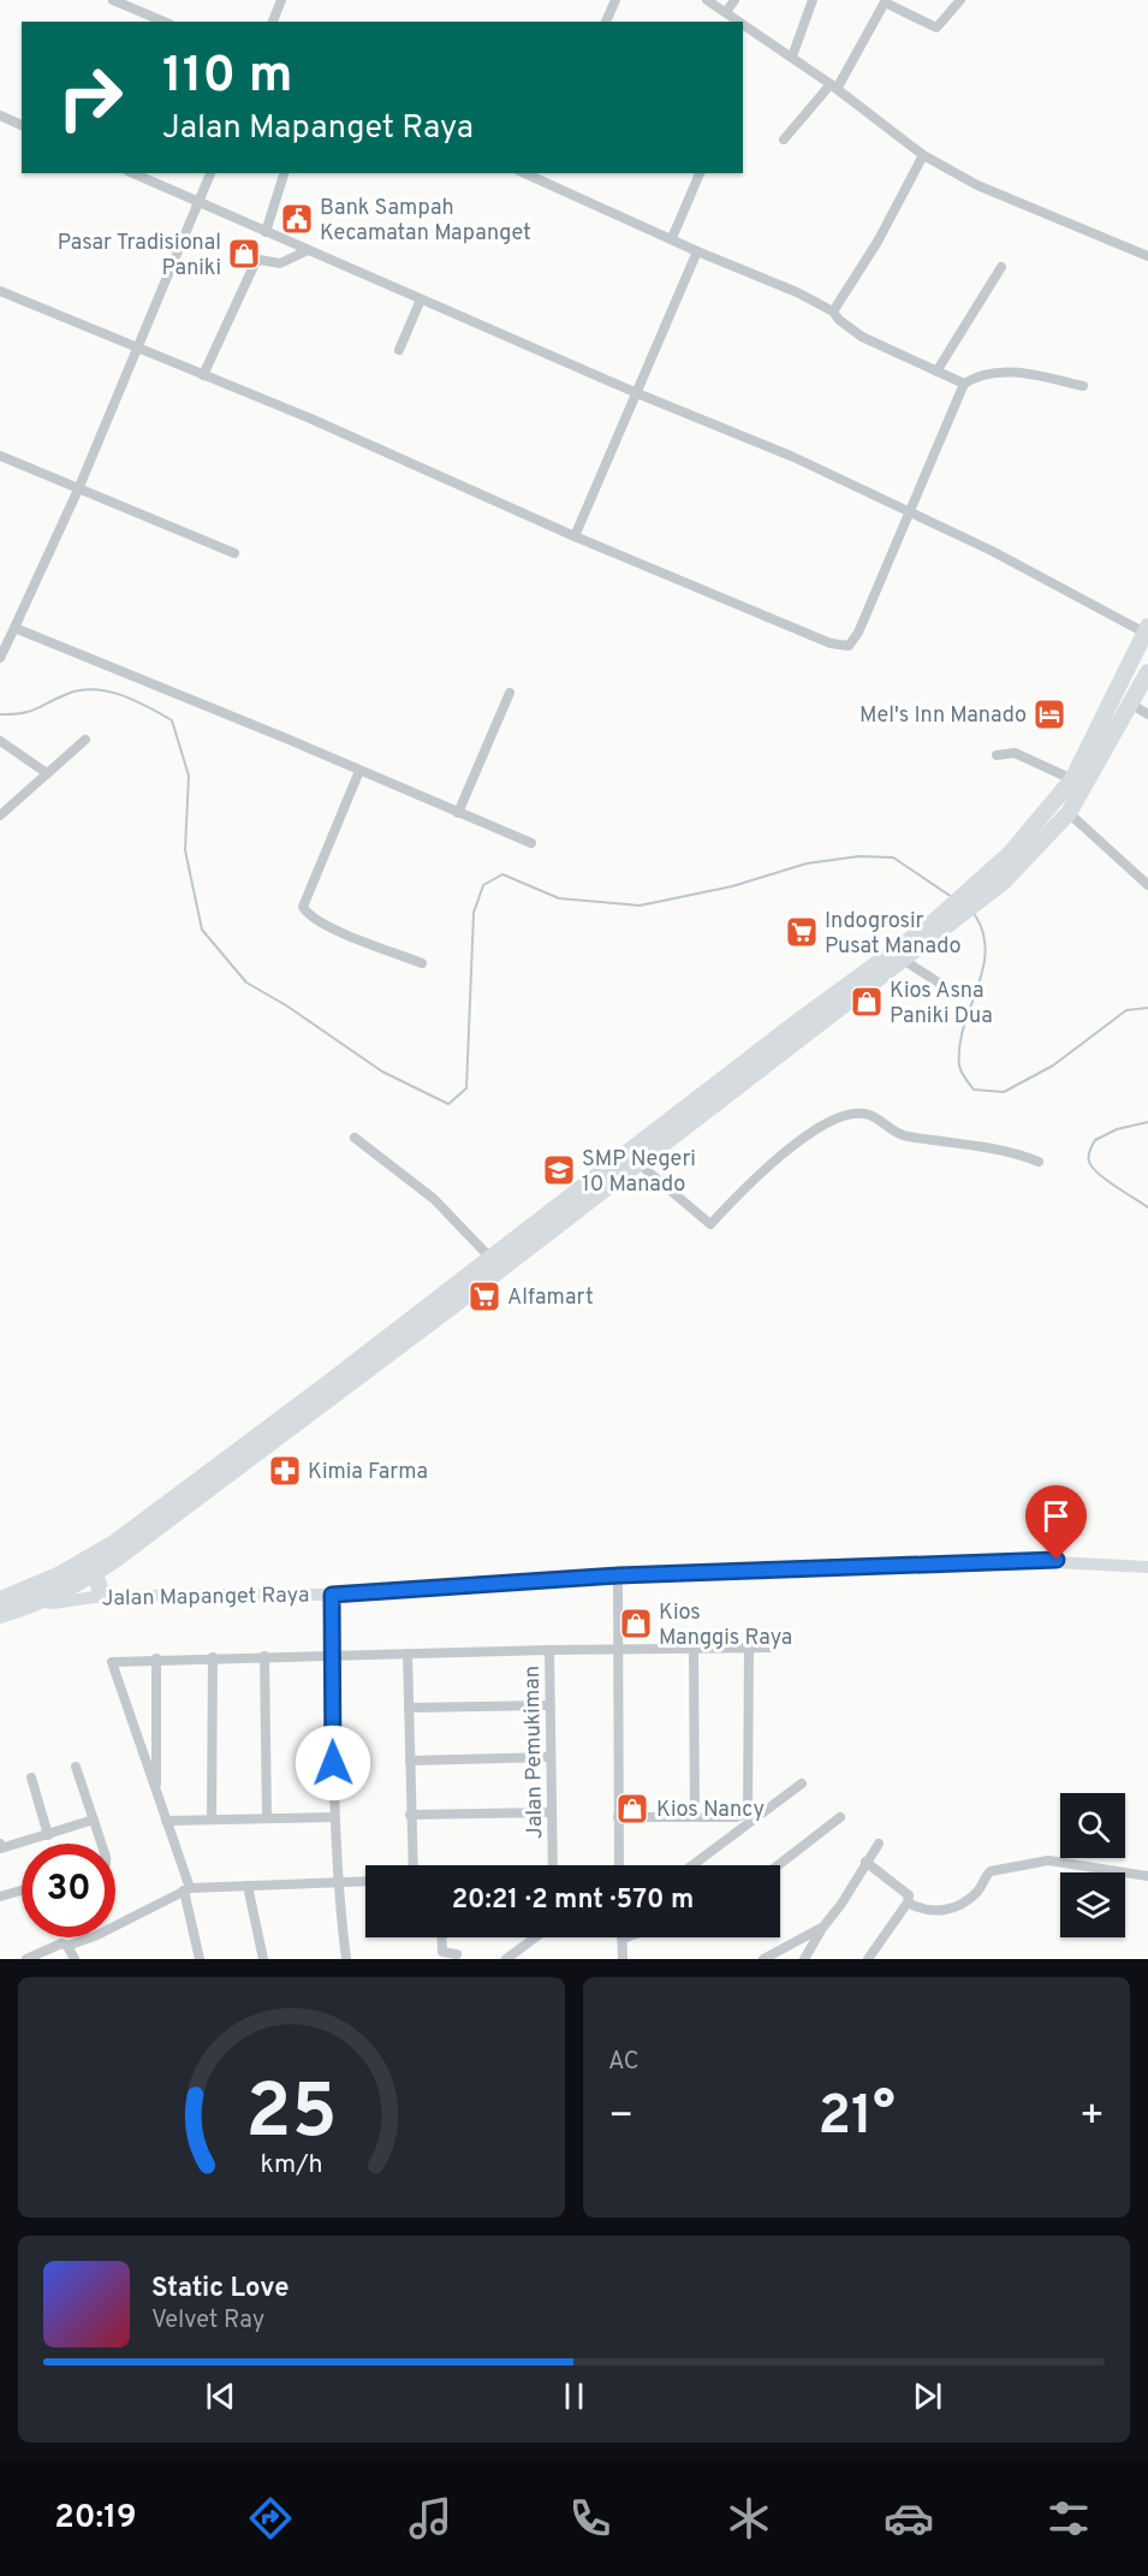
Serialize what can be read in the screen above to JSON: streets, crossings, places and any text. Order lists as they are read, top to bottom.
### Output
{
  "streets": {
    "street": ["Jalan Mapanget Raya", "Jalan Pemukiman"]
  },
  "places": {
    "public building": ["Bank Sampah Kecamatan Mapanget"],
    "shop": [
      "Pasar Tradisional Paniki",
      "Kios Asna Paniki Dua",
      "Kios Manggis Raya",
      "Kios Nancy"
    ],
    "hotel": ["Mel's Inn Manado"],
    "supermarket": ["Indogrosir Pusat Manado", "Alfamart"],
    "school or university": ["SMP Negeri 10 Manado"],
    "pharmacy": ["Kimia Farma"]
  },
  "page": {
    "turn": ["110 m", "Jalan Mapanget Raya"],
    "limit": "30",
    "trip": "20:21 · 2 mnt · 570 m",
    "tile": "AC",
    "heat": ["−", "21°", "+"],
    "song": ["Static Love", "Velvet Ray"],
    "tabs": "20:19",
    "gauge": ["25", "km/h"]
  }
}
